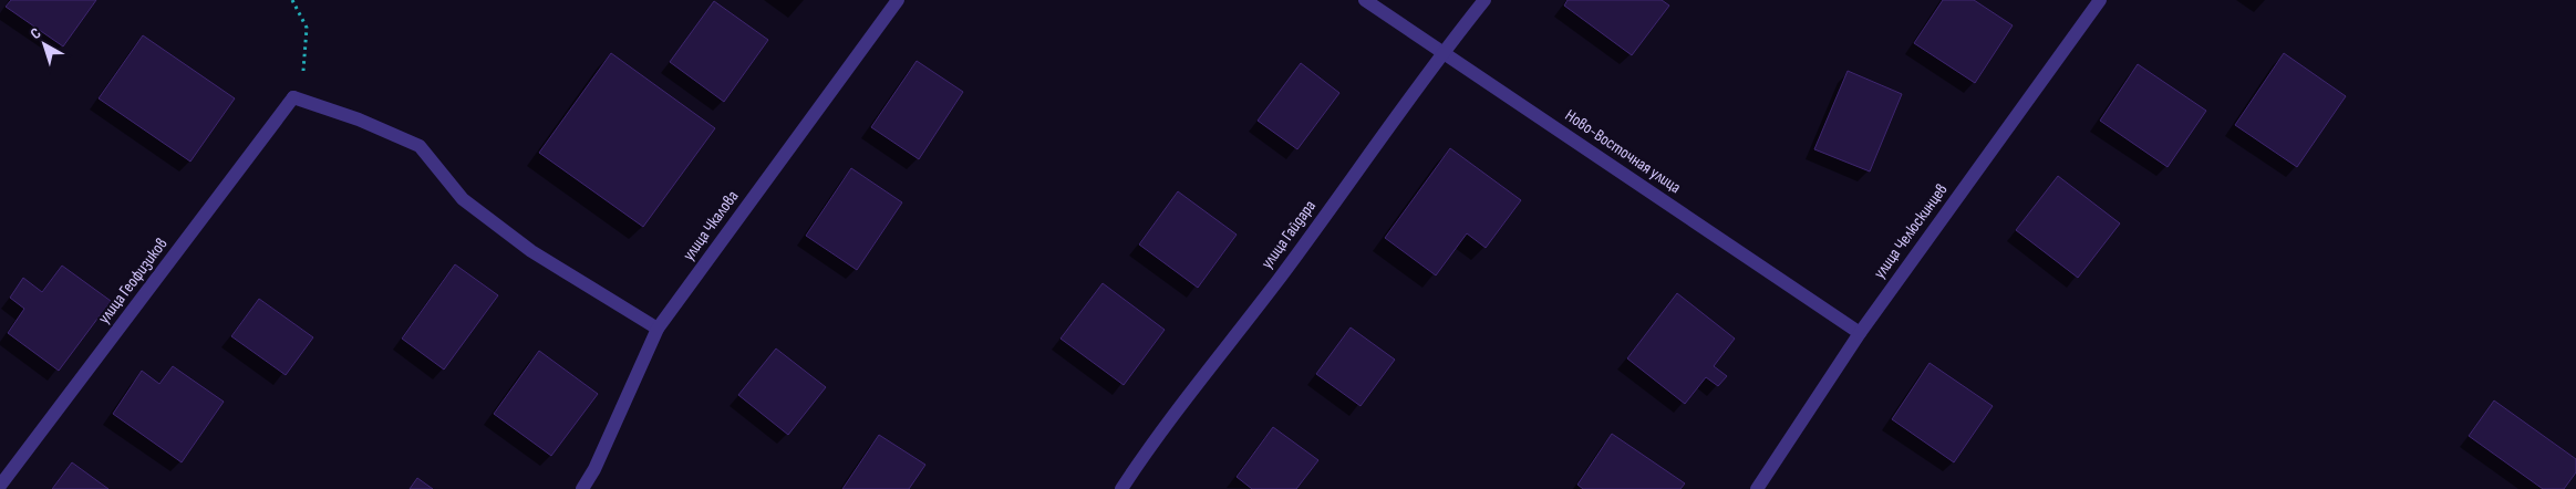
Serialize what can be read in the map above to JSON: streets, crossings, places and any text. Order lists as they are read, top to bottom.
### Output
{
  "streets": {
    "street": [
      "Ново-Восточная улица",
      "улица Чкалова",
      "улица Челюскинцев",
      "улица Гайдара",
      "улица Геофизиков"
    ]
  },
  "crossings": [
    ["Ново-Восточная улица", "улица Челюскинцев"],
    ["Ново-Восточная улица", "улица Гайдара"]
  ],
  "north": "top left"
}
